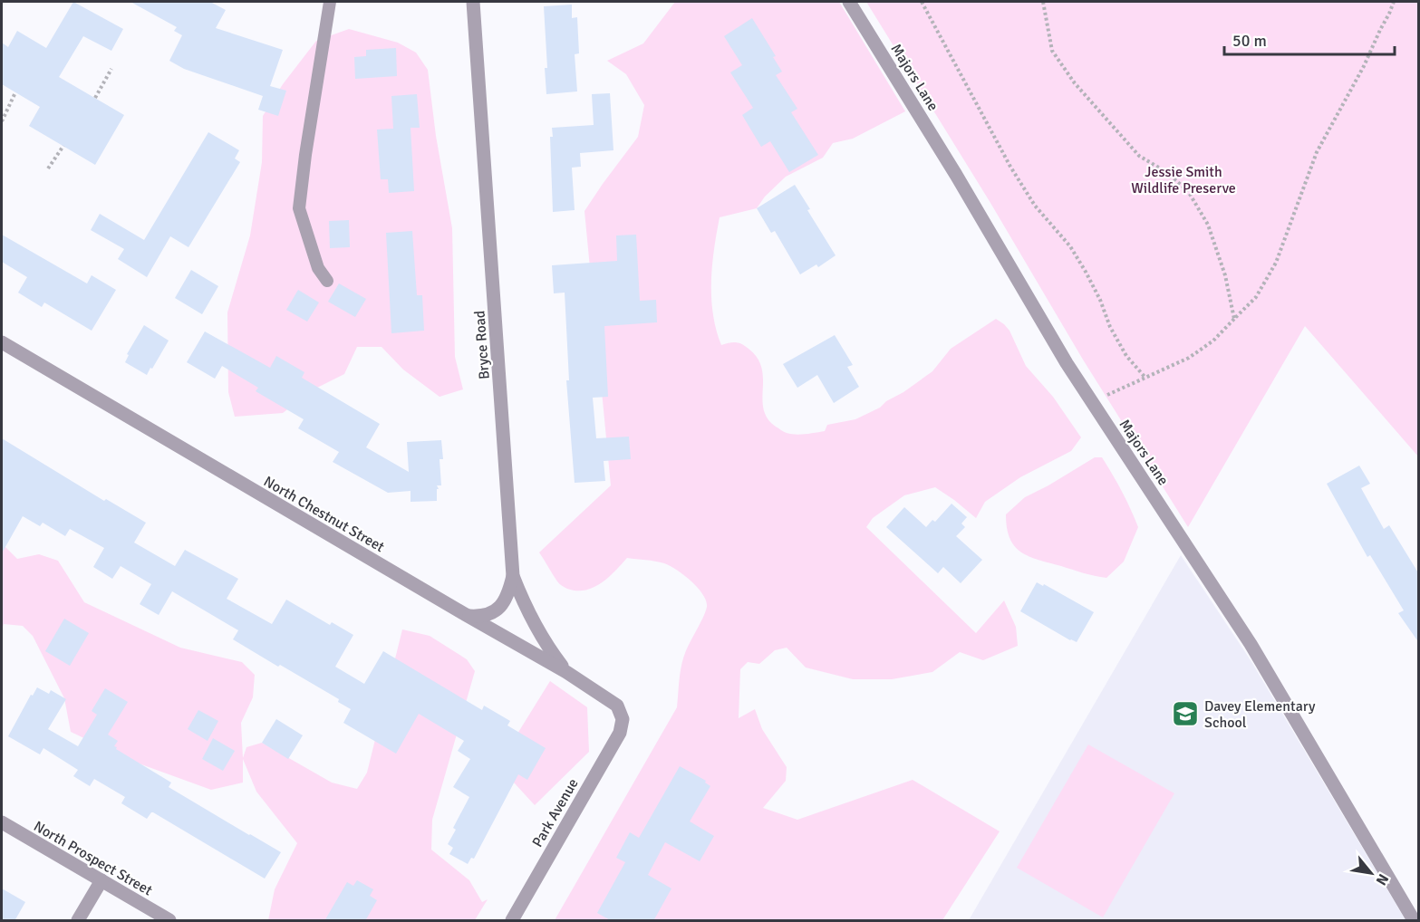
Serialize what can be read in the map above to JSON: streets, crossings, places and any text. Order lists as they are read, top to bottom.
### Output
{
  "streets": {
    "street": [
      "Majors Lane",
      "Bryce Road",
      "North Chestnut Street",
      "Park Avenue",
      "North Prospect Street"
    ]
  },
  "crossings": [
    ["Bryce Road", "North Chestnut Street"],
    ["North Chestnut Street", "Park Avenue"]
  ],
  "parks": ["Jessie Smith Wildlife Preserve"],
  "places": {
    "school or university": ["Davey Elementary School"]
  },
  "scale_bar": "50 m",
  "north": "bottom right"
}
